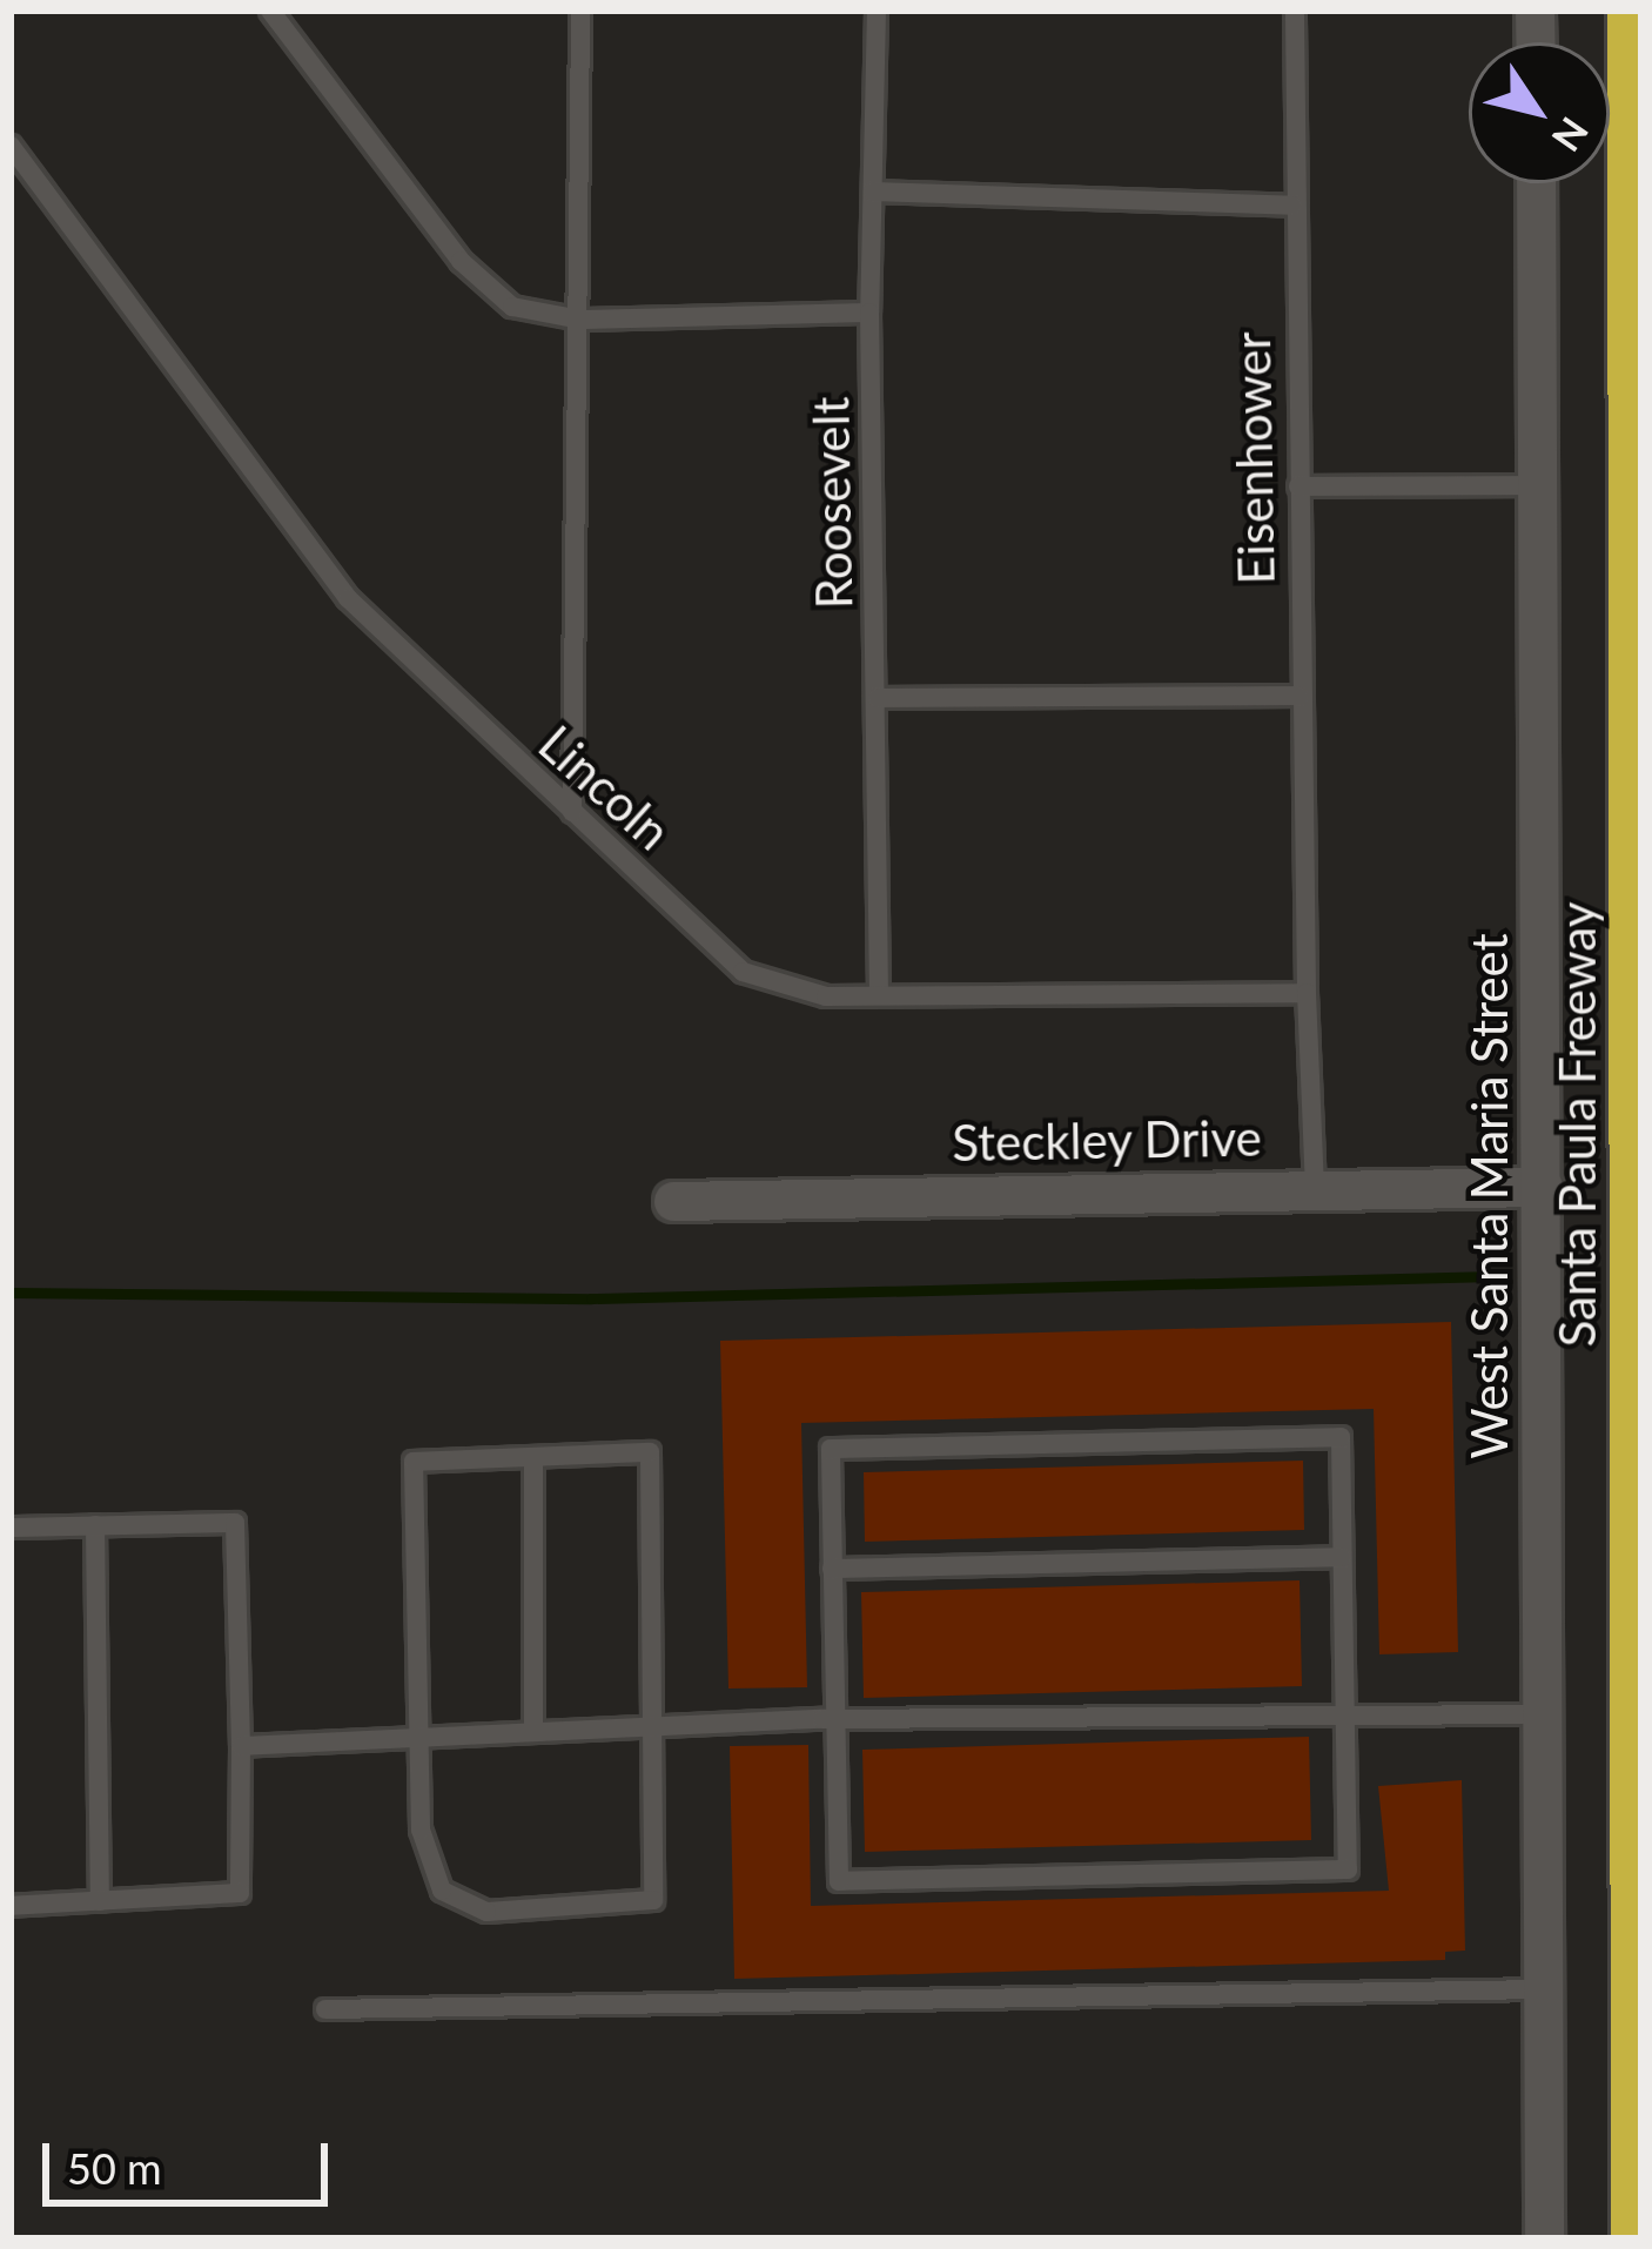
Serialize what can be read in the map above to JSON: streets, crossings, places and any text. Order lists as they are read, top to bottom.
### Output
{
  "streets": {
    "highway": ["Santa Paula Freeway"],
    "street": ["Steckley Drive", "West Santa Maria Street"],
    "lane": ["Eisenhower", "Roosevelt", "Lincoln"]
  },
  "crossings": [
    ["Eisenhower", "Lincoln"],
    ["Roosevelt", "Lincoln"],
    ["Steckley Drive", "West Santa Maria Street"]
  ],
  "scale_bar": "50 m",
  "north": "bottom right"
}
